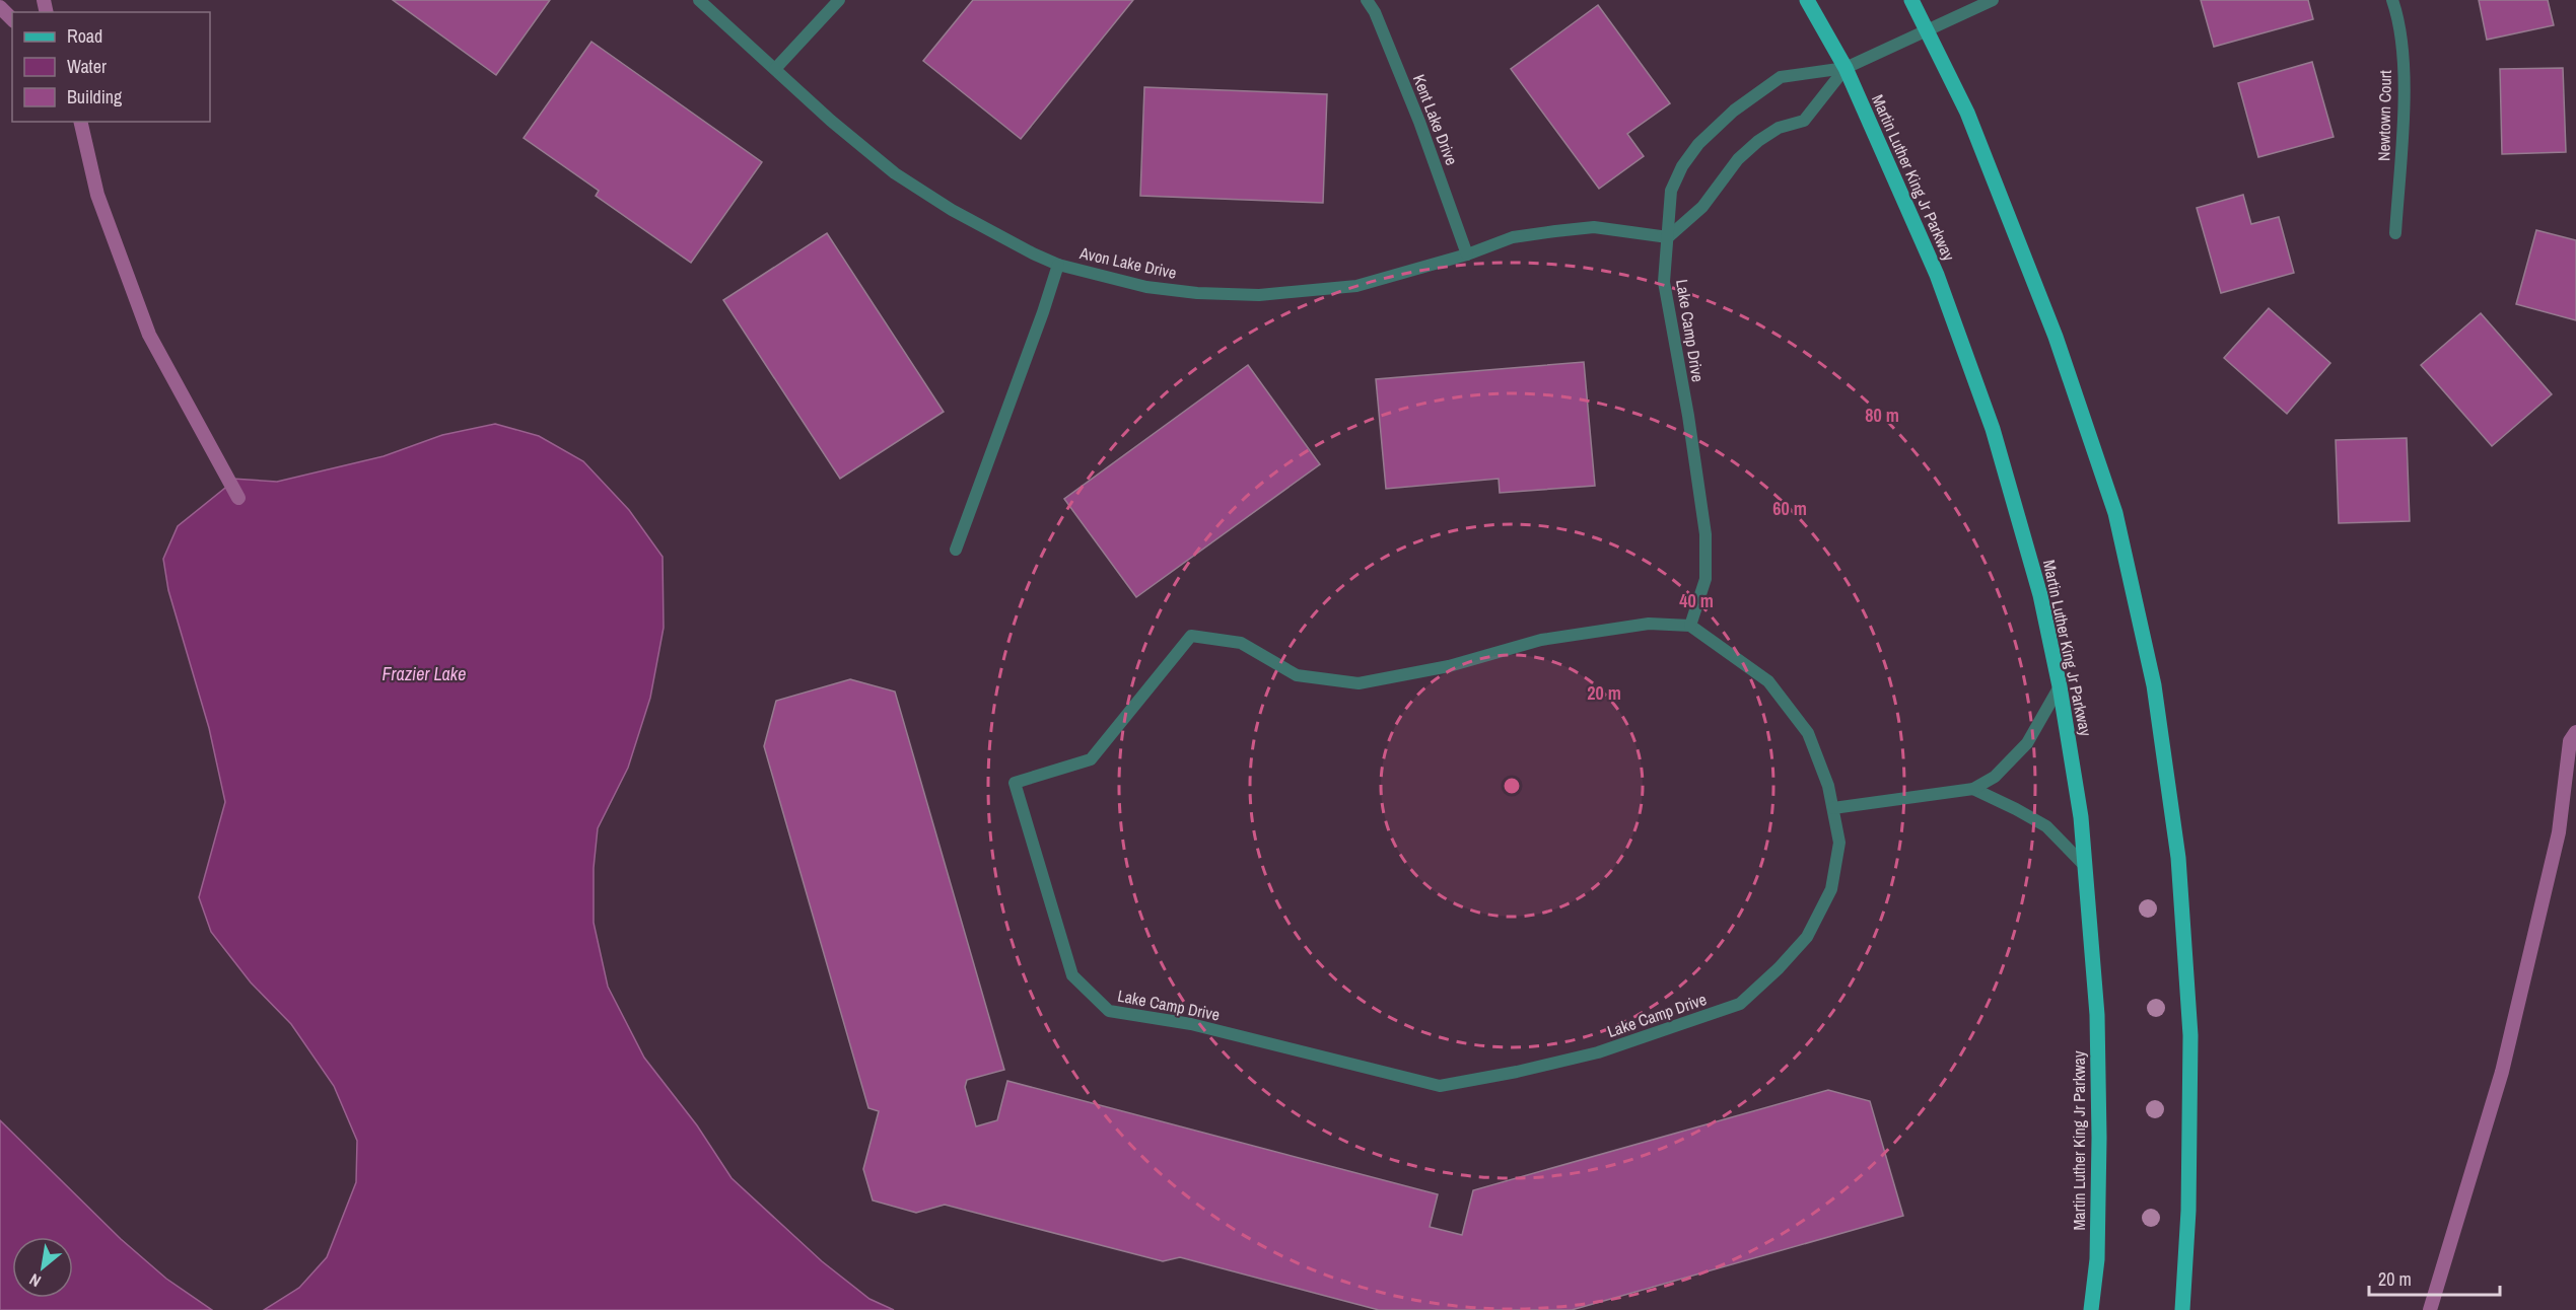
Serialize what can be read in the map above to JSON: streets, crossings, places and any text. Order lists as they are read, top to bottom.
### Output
{
  "streets": {
    "main road": ["Martin Luther King Jr Parkway"],
    "street": [
      "Newtown Court",
      "Kent Lake Drive",
      "Avon Lake Drive",
      "Lake Camp Drive"
    ]
  },
  "crossings": [
    ["Kent Lake Drive", "Avon Lake Drive"],
    ["Martin Luther King Jr Parkway", "Lake Camp Drive"],
    ["Avon Lake Drive", "Lake Camp Drive"]
  ],
  "water": ["Frazier Lake"],
  "legend": ["Road", "Water", "Building"],
  "scale_bar": "20 m",
  "north": "bottom left",
  "rings": [
    "80 m",
    "60 m",
    "40 m",
    "20 m"
  ]
}
